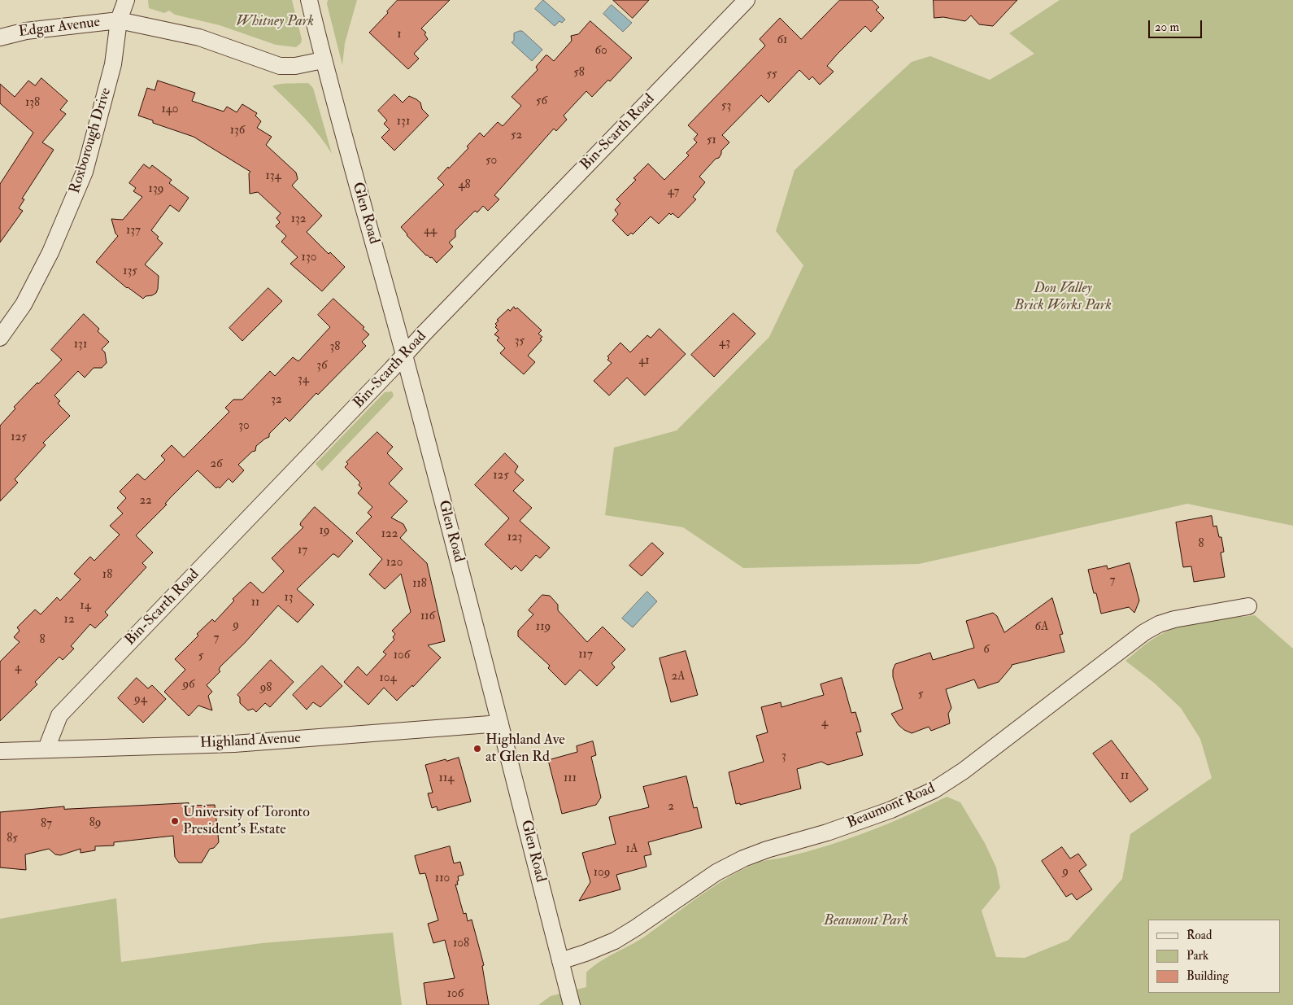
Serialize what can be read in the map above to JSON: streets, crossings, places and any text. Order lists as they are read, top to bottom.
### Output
{
  "streets": {
    "street": [
      "Edgar Avenue",
      "Bin-Scarth Road",
      "Roxborough Drive",
      "Glen Road",
      "Highland Avenue",
      "Beaumont Road"
    ]
  },
  "crossings": [
    ["Edgar Avenue", "Roxborough Drive"],
    ["Bin-Scarth Road", "Glen Road"],
    ["Bin-Scarth Road", "Highland Avenue"],
    ["Glen Road", "Highland Avenue"],
    ["Glen Road", "Beaumont Road"]
  ],
  "parks": ["Whitney Park", "Don Valley Brick Works Park", "Beaumont Park"],
  "places": ["Highland Ave at Glen Rd", "University of Toronto President's Estate"],
  "house_numbers": [
    "1",
    "61",
    "60",
    "58",
    "55",
    "56",
    "138",
    "53",
    "140",
    "131",
    "136",
    "52",
    "51",
    "50",
    "134",
    "48",
    "139",
    "47",
    "132",
    "137",
    "44",
    "130",
    "135",
    "35",
    "43",
    "131",
    "38",
    "41",
    "36",
    "34",
    "32",
    "30",
    "125",
    "26",
    "125",
    "22",
    "19",
    "122",
    "123",
    "8",
    "17",
    "120",
    "18",
    "7",
    "118",
    "13",
    "11",
    "14",
    "116",
    "12",
    "9",
    "119",
    "6A",
    "7",
    "8",
    "6",
    "117",
    "106",
    "5",
    "4",
    "2A",
    "104",
    "96",
    "98",
    "5",
    "94",
    "4",
    "3",
    "11",
    "114",
    "111",
    "2",
    "89",
    "87",
    "85",
    "1A",
    "9",
    "109",
    "110",
    "108",
    "106"
  ],
  "legend": ["Road", "Park", "Building"],
  "scale_bar": "20 m"
}
